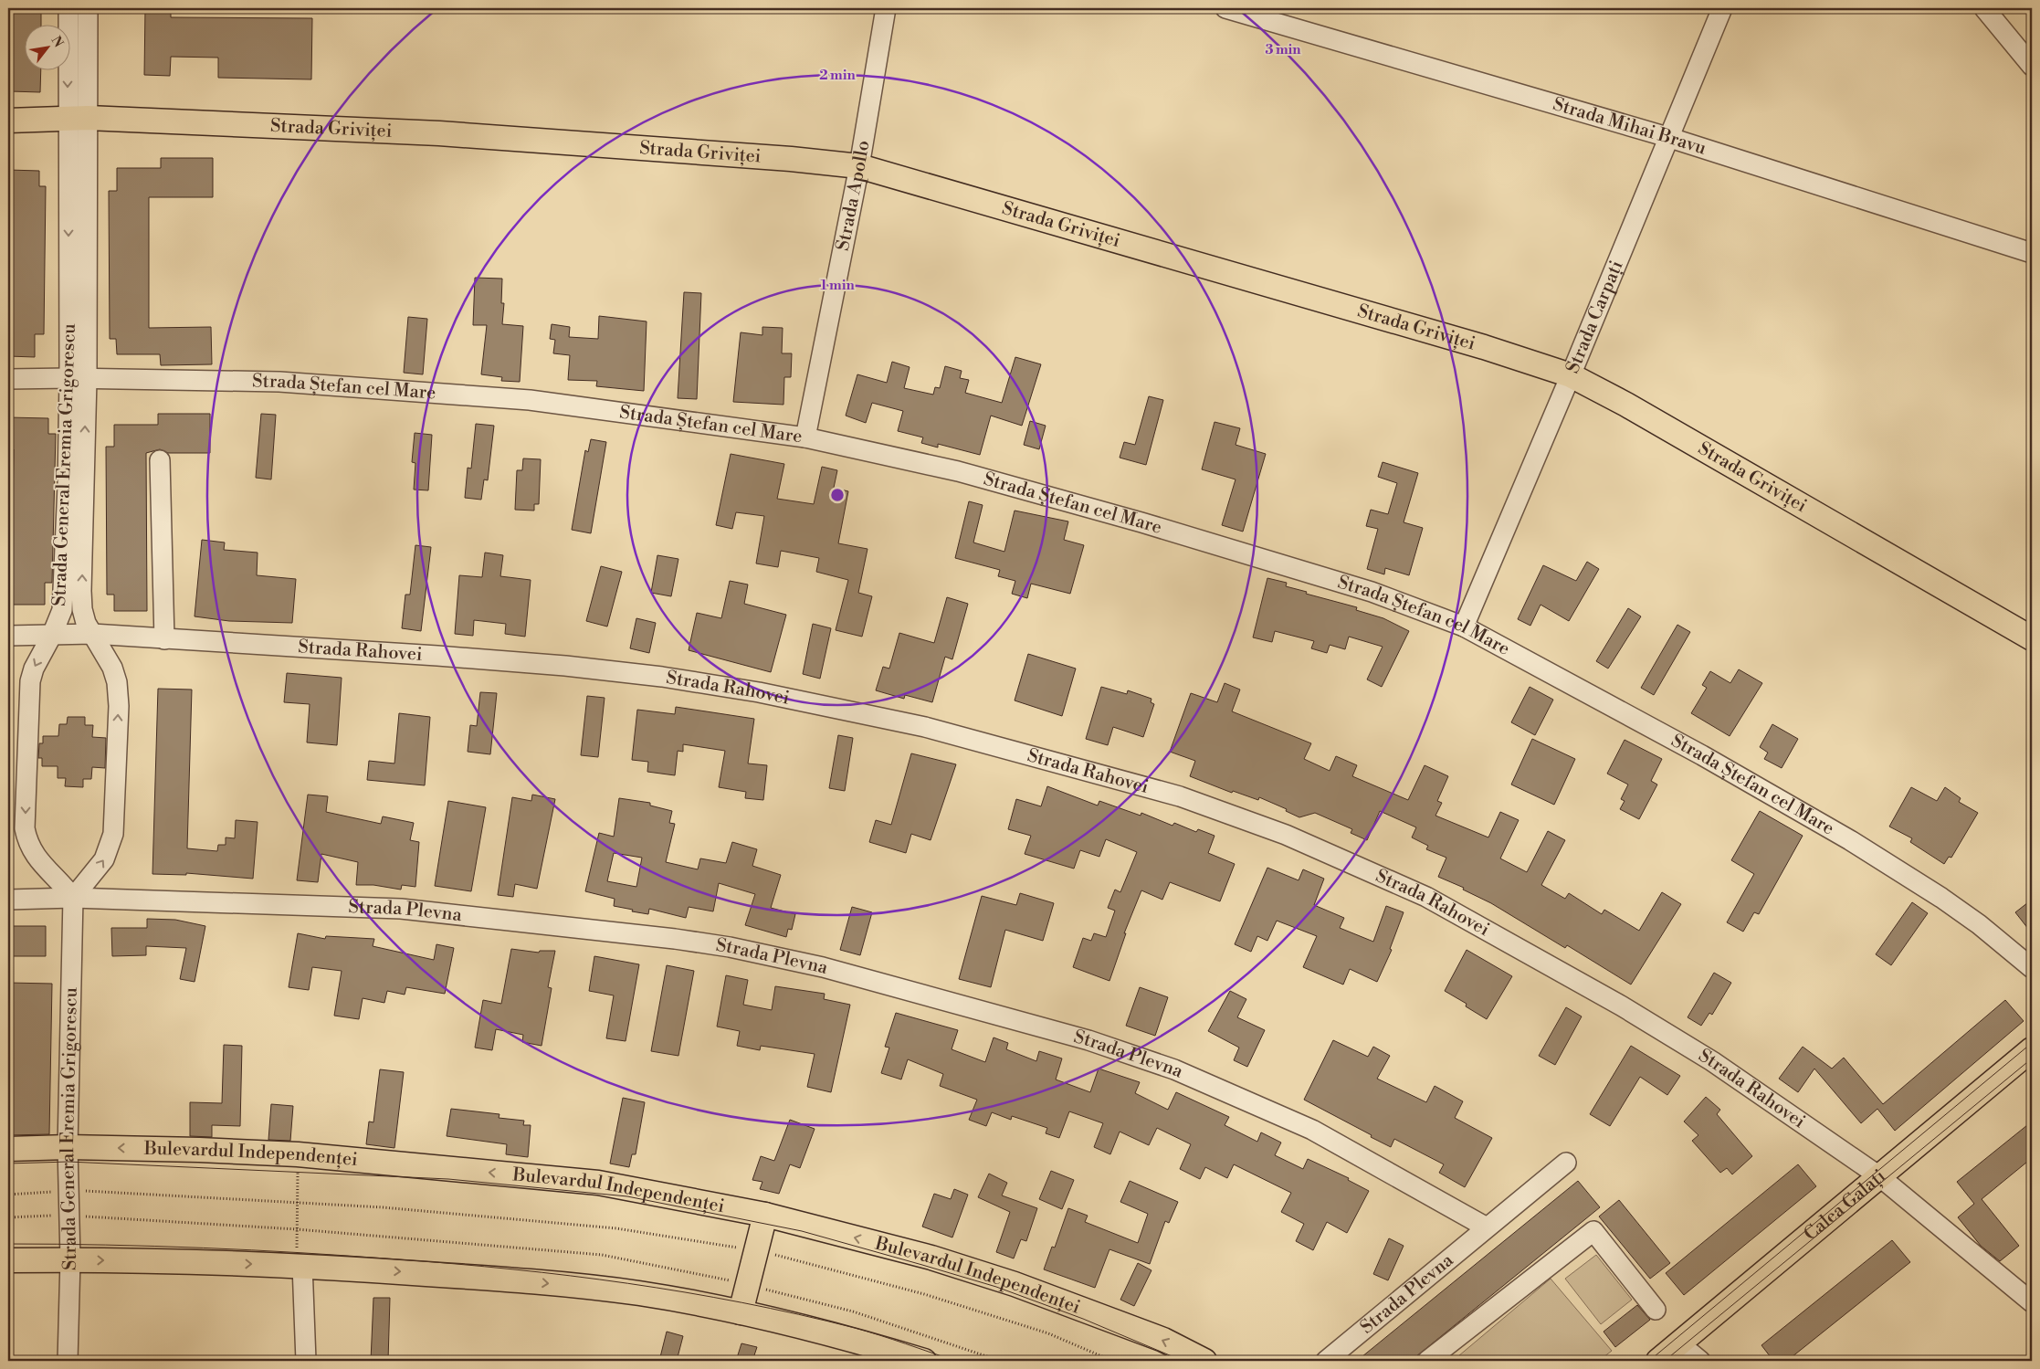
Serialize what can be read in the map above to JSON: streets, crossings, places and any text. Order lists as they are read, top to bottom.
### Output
{
  "streets": {
    "main road": ["Strada Griviței", "Bulevardul Independenței", "Calea Galați"],
    "street": [
      "Strada Mihai Bravu",
      "Strada Apollo",
      "Strada Carpați",
      "Strada Ștefan cel Mare",
      "Strada General Eremia Grigorescu",
      "Strada Rahovei",
      "Strada Plevna"
    ]
  },
  "crossings": [
    ["Strada Mihai Bravu", "Strada Carpați"],
    ["Strada Griviței", "Strada Apollo"],
    ["Strada Griviței", "Strada Carpați"],
    ["Strada Griviței", "Strada General Eremia Grigorescu"],
    ["Strada Apollo", "Strada Ștefan cel Mare"],
    ["Strada Carpați", "Strada Ștefan cel Mare"],
    ["Strada Ștefan cel Mare", "Strada General Eremia Grigorescu"],
    ["Strada General Eremia Grigorescu", "Strada Rahovei"],
    ["Strada General Eremia Grigorescu", "Strada Plevna"],
    ["Strada General Eremia Grigorescu", "Bulevardul Independenței"],
    ["Strada Rahovei", "Calea Galați"]
  ],
  "north": "top right",
  "rings": ["3 min", "2 min", "1 min"]
}
